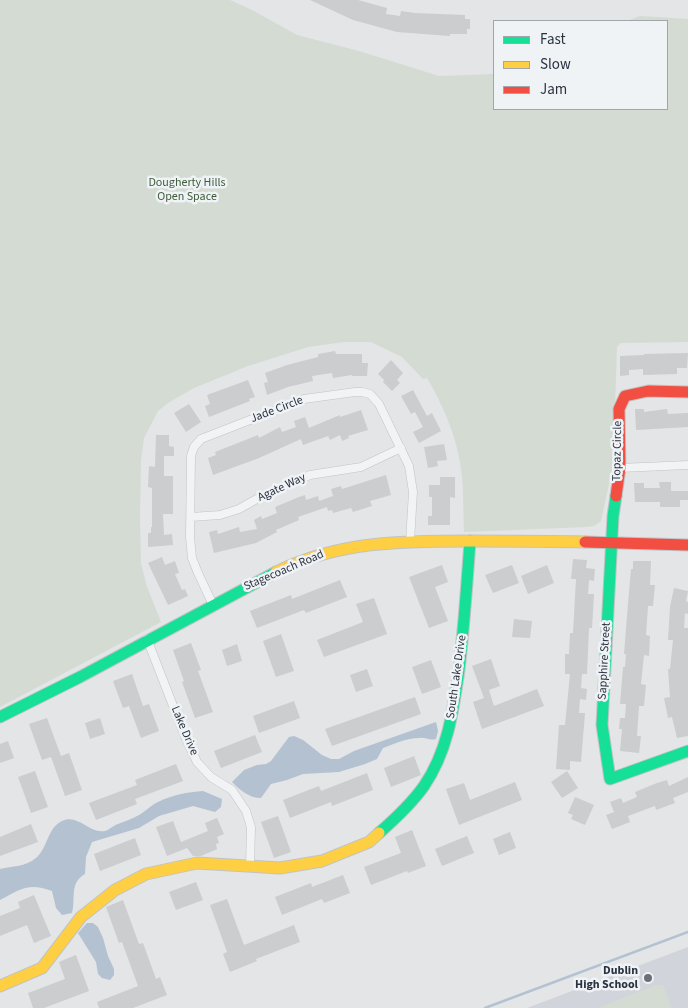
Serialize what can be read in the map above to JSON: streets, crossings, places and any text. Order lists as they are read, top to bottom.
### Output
{
  "streets": {
    "street": [
      "Jade Circle",
      "Topaz Circle",
      "Agate Way",
      "Stagecoach Road",
      "Sapphire Street",
      "South Lake Drive",
      "Lake Drive"
    ]
  },
  "crossings": [
    ["Jade Circle", "Agate Way"],
    ["Jade Circle", "Stagecoach Road"],
    ["Topaz Circle", "Stagecoach Road"],
    ["Topaz Circle", "Sapphire Street"],
    ["Stagecoach Road", "Sapphire Street"],
    ["Stagecoach Road", "South Lake Drive"],
    ["Stagecoach Road", "Lake Drive"],
    ["South Lake Drive", "Lake Drive"]
  ],
  "parks": ["Dougherty Hills Open Space"],
  "places": ["Dublin High School"],
  "legend": ["Fast", "Slow", "Jam"]
}
